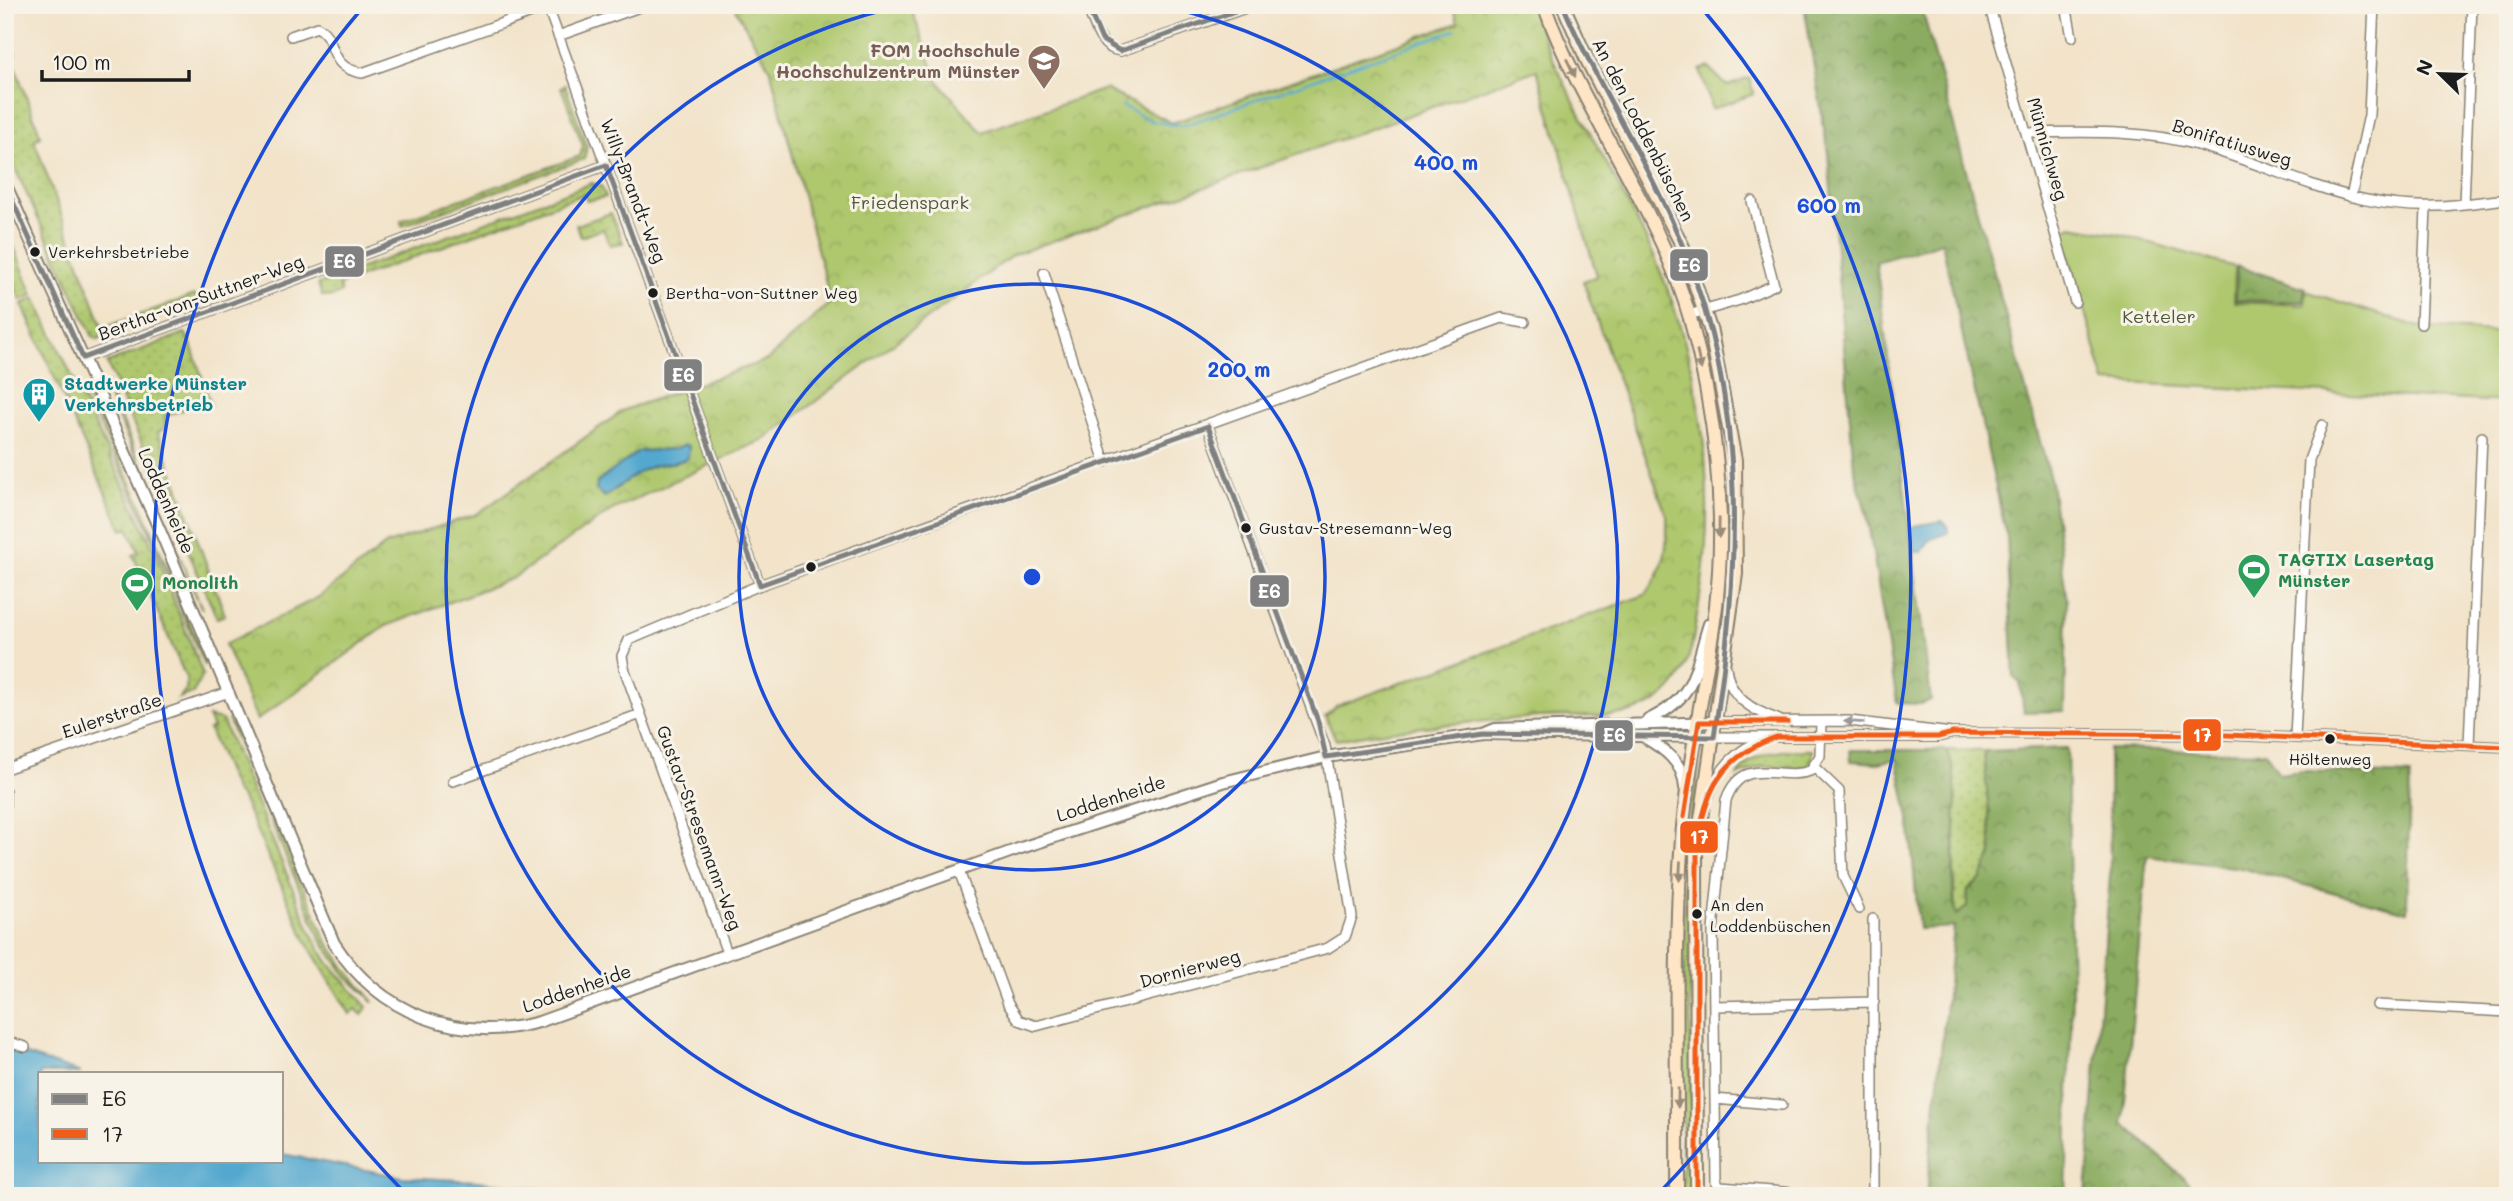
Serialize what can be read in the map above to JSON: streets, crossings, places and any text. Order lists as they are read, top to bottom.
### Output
{
  "streets": {
    "main road": ["An den Loddenbüschen"],
    "street": [
      "Bonifatiusweg",
      "Münnichweg",
      "Willy-Brandt-Weg",
      "Bertha-von-Suttner-Weg",
      "Loddenheide",
      "Eulerstraße",
      "Gustav-Stresemann-Weg",
      "Dornierweg"
    ]
  },
  "crossings": [
    ["An den Loddenbüschen", "Loddenheide"],
    ["Bonifatiusweg", "Münnichweg"],
    ["Willy-Brandt-Weg", "Bertha-von-Suttner-Weg"],
    ["Willy-Brandt-Weg", "Gustav-Stresemann-Weg"],
    ["Bertha-von-Suttner-Weg", "Loddenheide"],
    ["Loddenheide", "Eulerstraße"],
    ["Loddenheide", "Gustav-Stresemann-Weg"],
    ["Loddenheide", "Dornierweg"]
  ],
  "parks": ["Friedenspark", "Ketteler"],
  "places": {
    "school or university": ["FOM Hochschule Hochschulzentrum Münster"],
    "other": [
      "Verkehrsbetriebe",
      "Bertha-von-Suttner Weg",
      "Gustav-Stresemann-Weg",
      "Höltenweg",
      "An den Loddenbüschen"
    ],
    "building": ["Stadtwerke Münster Verkehrsbetrieb"],
    "sports": ["TAGTIX Lasertag Münster", "Monolith"]
  },
  "lines": ["transit line E6", "transit line 17"],
  "legend": ["E6", "17"],
  "scale_bar": "100 m",
  "north": "top left",
  "rings": ["400 m", "600 m", "200 m"]
}
